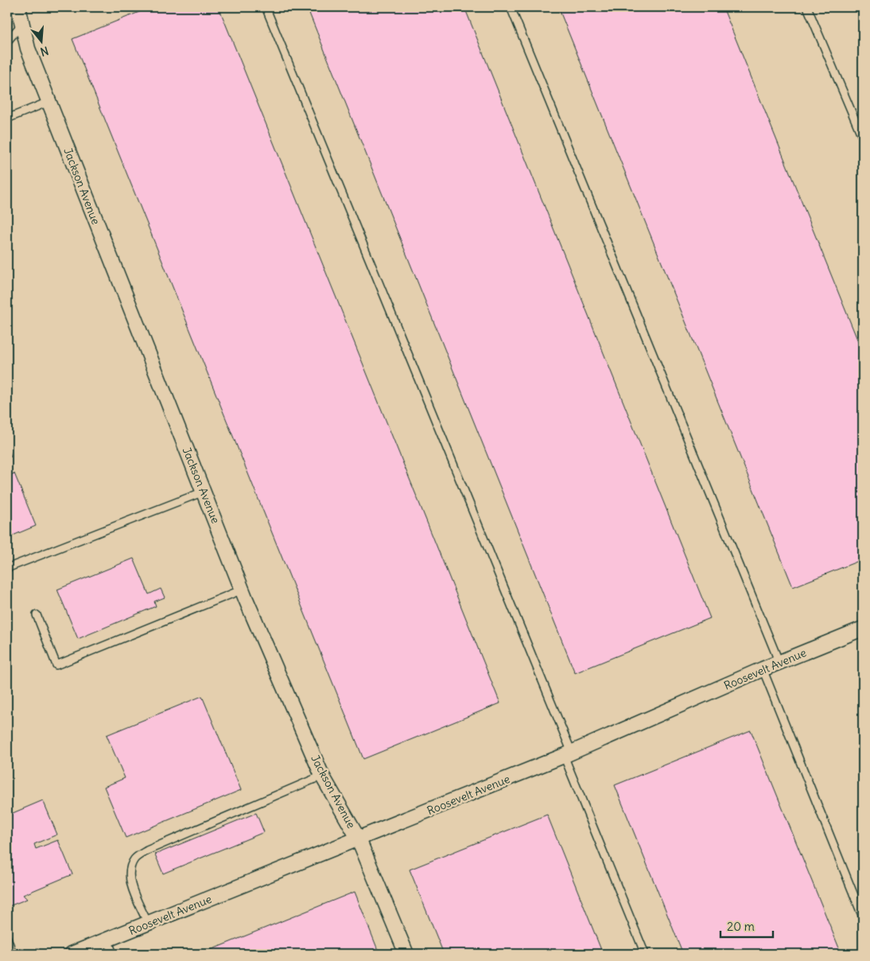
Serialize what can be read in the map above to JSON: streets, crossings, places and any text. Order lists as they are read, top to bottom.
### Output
{
  "streets": {
    "street": ["Jackson Avenue", "Roosevelt Avenue"]
  },
  "crossings": [
    ["Jackson Avenue", "Roosevelt Avenue"]
  ],
  "scale_bar": "20 m",
  "north": "bottom"
}
